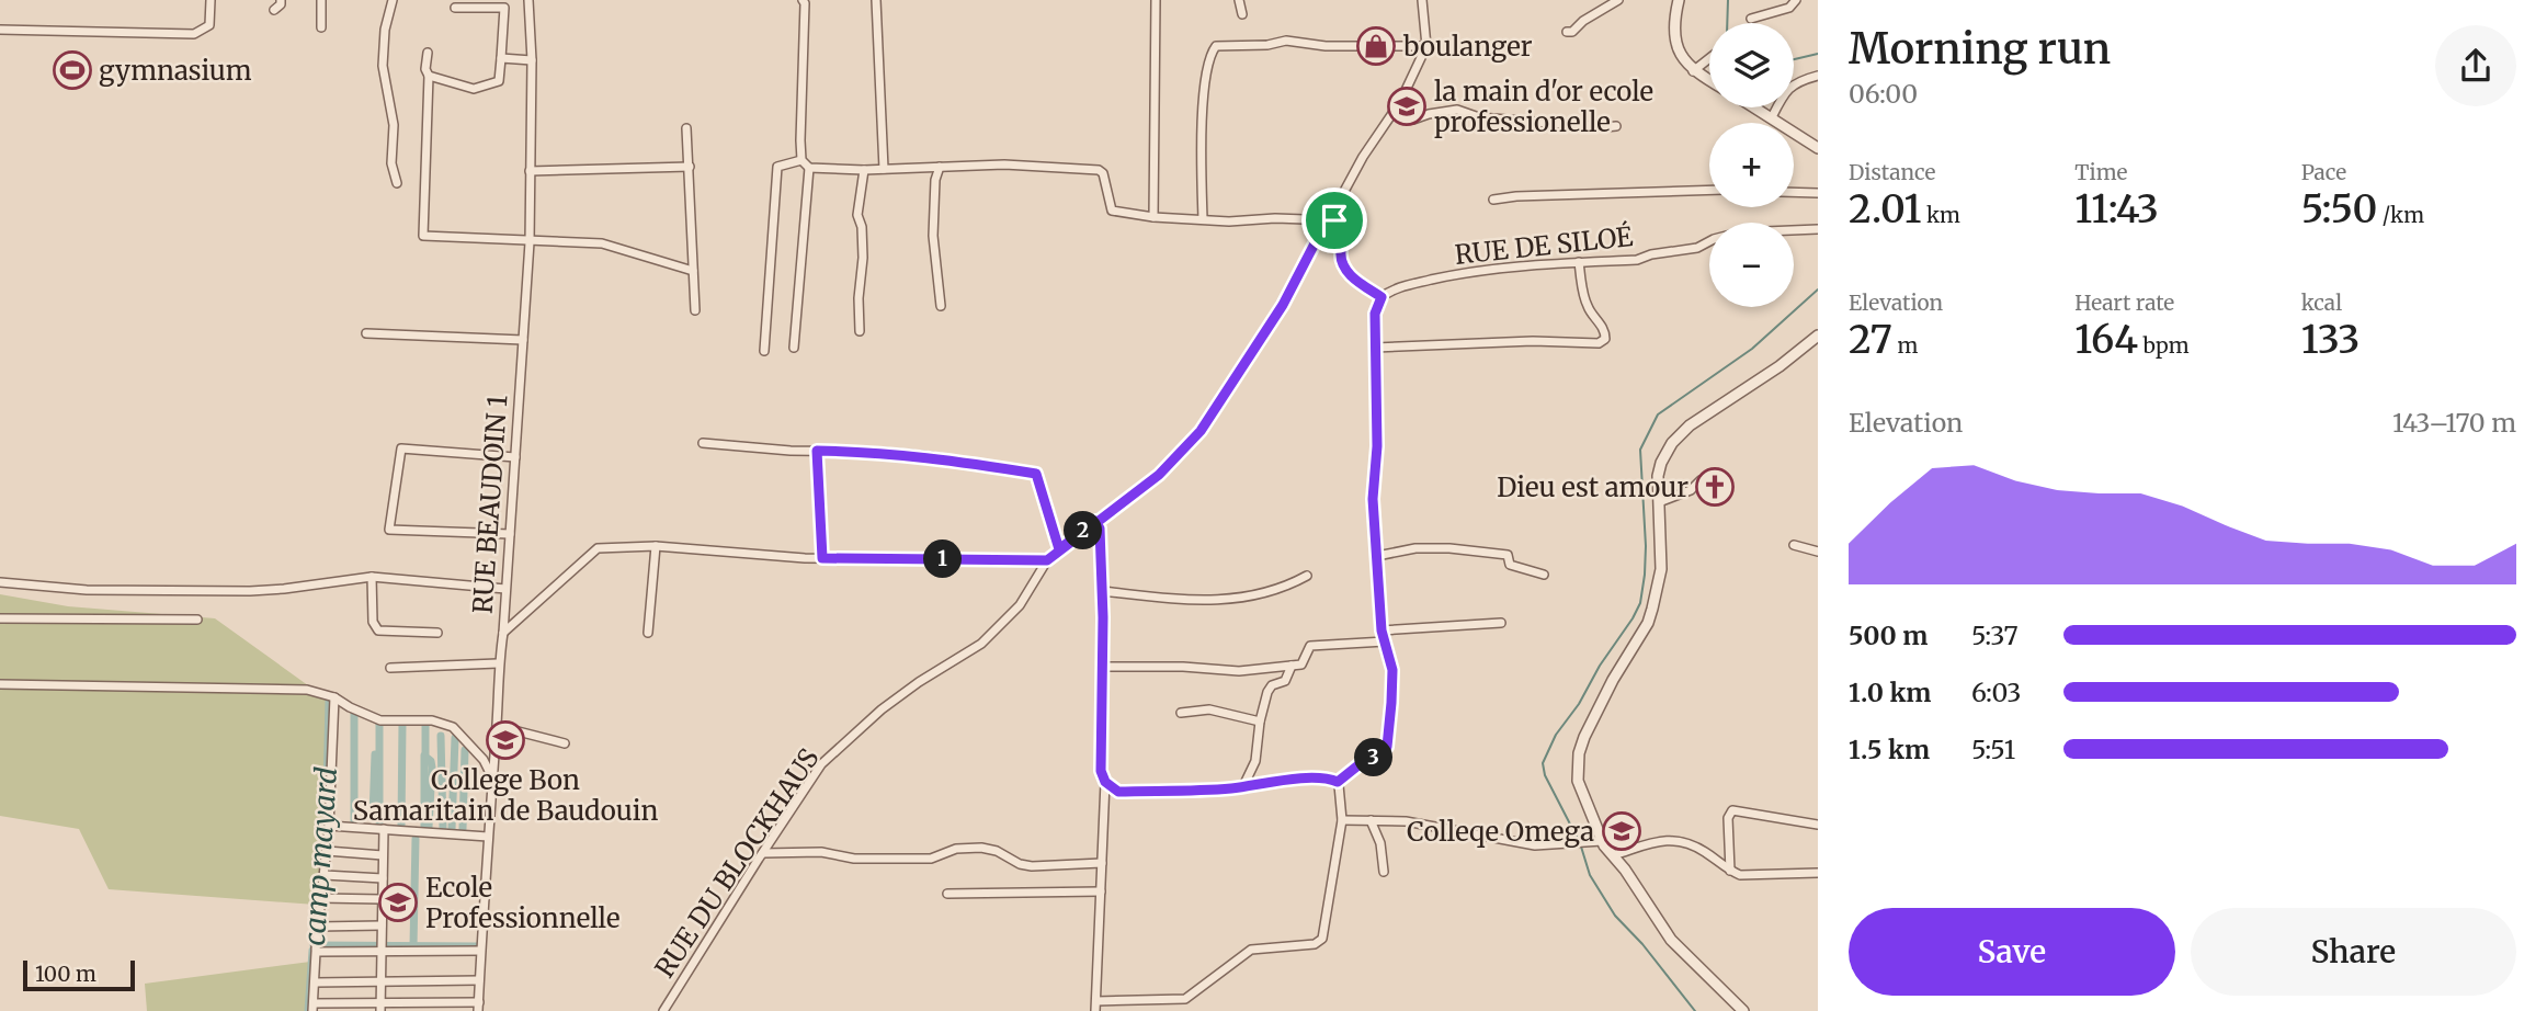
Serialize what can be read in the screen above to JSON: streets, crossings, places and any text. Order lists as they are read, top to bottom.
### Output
{
  "streets": {
    "street": ["RUE DE SILOÉ", "RUE BEAUDOIN 1", "RUE DU BLOCKHAUS"]
  },
  "water": ["camp mayard"],
  "places": {
    "shop": ["boulanger"],
    "sports": ["gymnasium"],
    "school or university": [
      "la main d'or ecole professionelle",
      "College Bon Samaritain de Baudouin",
      "Colleqe Omega",
      "Ecole Professionnelle"
    ],
    "church": ["Dieu est amour"]
  },
  "scale_bar": "100 m",
  "page": {
    "heading": ["Morning run", "06:00"],
    "map_buttons": ["+", "−"],
    "stats": [
      ["Distance", "2.01 km"],
      ["Time", "11:43"],
      ["Pace", "5:50 /km"],
      ["Elevation", "27 m"],
      ["Heart rate", "164 bpm"],
      ["kcal", "133"]
    ],
    "chart": ["Elevation", "143–170 m"],
    "pins": ["2", "1", "3"],
    "list": [
      {
        "name": "500 m",
        "note": "5:37"
      },
      {
        "name": "1.0 km",
        "note": "6:03"
      },
      {
        "name": "1.5 km",
        "note": "5:51"
      }
    ],
    "buttons": ["Save", "Share"],
    "scale": "100 m"
  }
}
